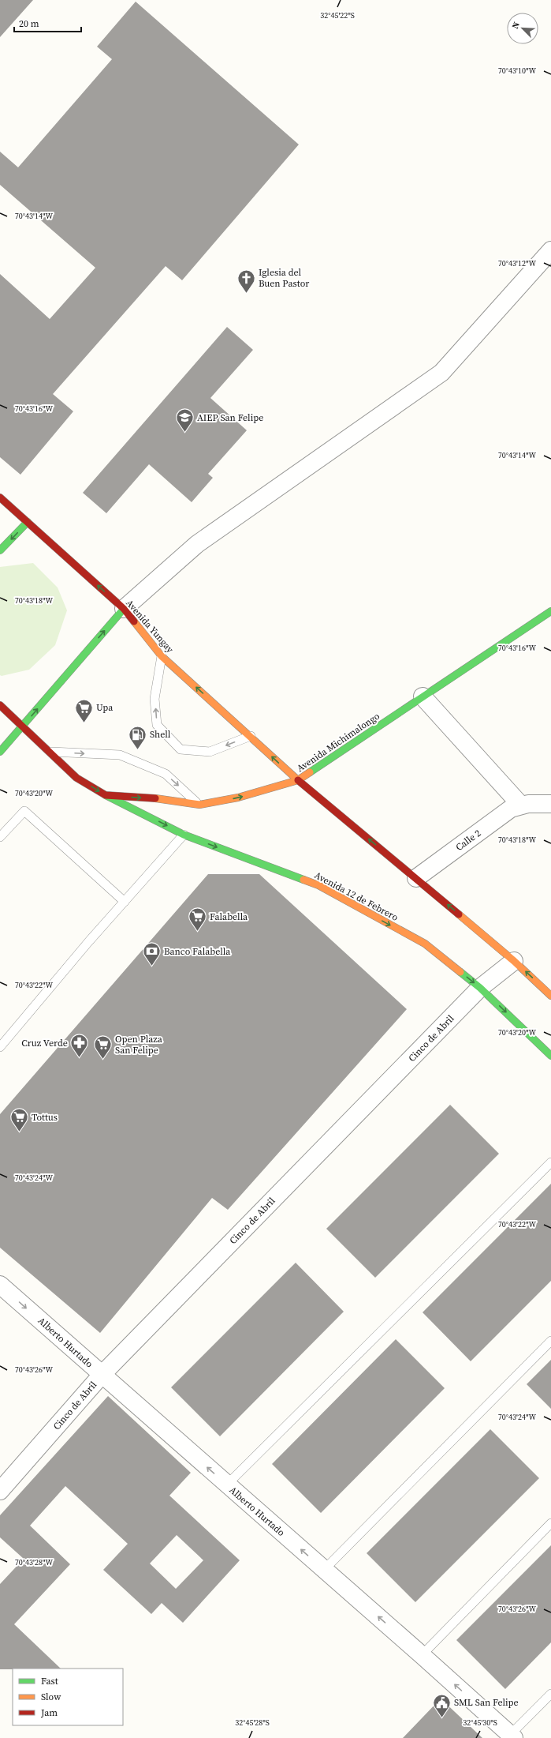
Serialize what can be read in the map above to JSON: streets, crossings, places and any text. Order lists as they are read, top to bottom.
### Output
{
  "streets": {
    "main road": ["Avenida Yungay", "Avenida Michimalongo", "Avenida 12 de Febrero"],
    "street": ["Calle 2", "Cinco de Abril", "Alberto Hurtado"]
  },
  "crossings": [
    ["Avenida Yungay", "Avenida Michimalongo"],
    ["Avenida Michimalongo", "Avenida 12 de Febrero"],
    ["Avenida 12 de Febrero", "Cinco de Abril"],
    ["Cinco de Abril", "Alberto Hurtado"]
  ],
  "one_way": ["Avenida Yungay", "Avenida Michimalongo"],
  "places": {
    "church": ["Iglesia del Buen Pastor"],
    "school or university": ["AIEP San Felipe"],
    "supermarket": [
      "Upa",
      "Falabella",
      "Open Plaza San Felipe",
      "Tottus"
    ],
    "fuel station": ["Shell"],
    "bank": ["Banco Falabella"],
    "pharmacy": ["Cruz Verde"],
    "public building": ["SML San Felipe"]
  },
  "legend": ["Fast", "Slow", "Jam"],
  "scale_bar": "20 m",
  "north": "top left",
  "coordinates": [
    "32°45'22\"S",
    "70°43'10\"W",
    "70°43'14\"W",
    "70°43'12\"W",
    "70°43'16\"W",
    "70°43'18\"W",
    "70°43'20\"W",
    "70°43'22\"W",
    "70°43'24\"W",
    "70°43'26\"W",
    "70°43'28\"W",
    "32°45'28\"S",
    "32°45'30\"S"
  ]
}
